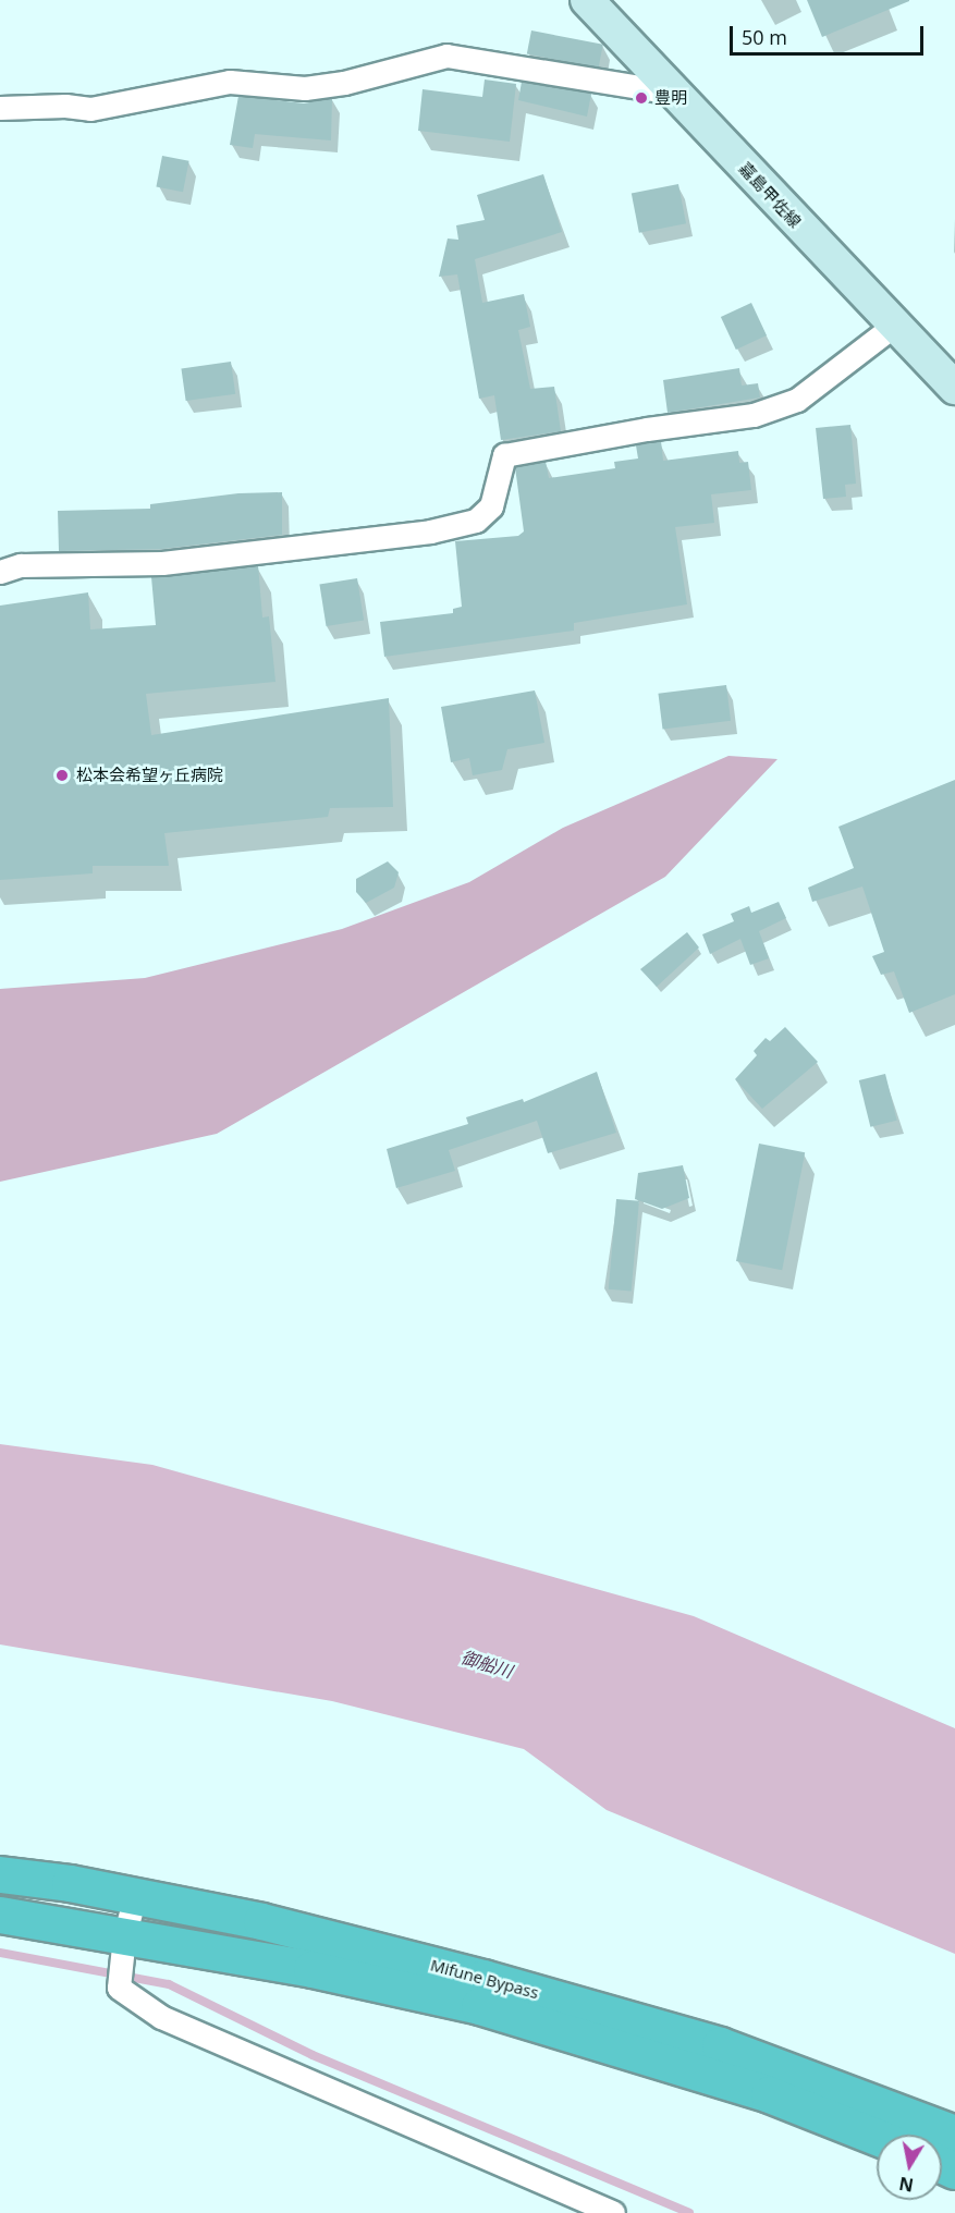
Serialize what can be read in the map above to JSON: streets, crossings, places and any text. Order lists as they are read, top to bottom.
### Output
{
  "streets": {
    "highway": ["Mifune Bypass"],
    "main road": ["嘉島甲佐線"]
  },
  "water": ["御船川"],
  "places": ["豊明", "松本会希望ヶ丘病院"],
  "scale_bar": "50 m",
  "north": "bottom"
}
